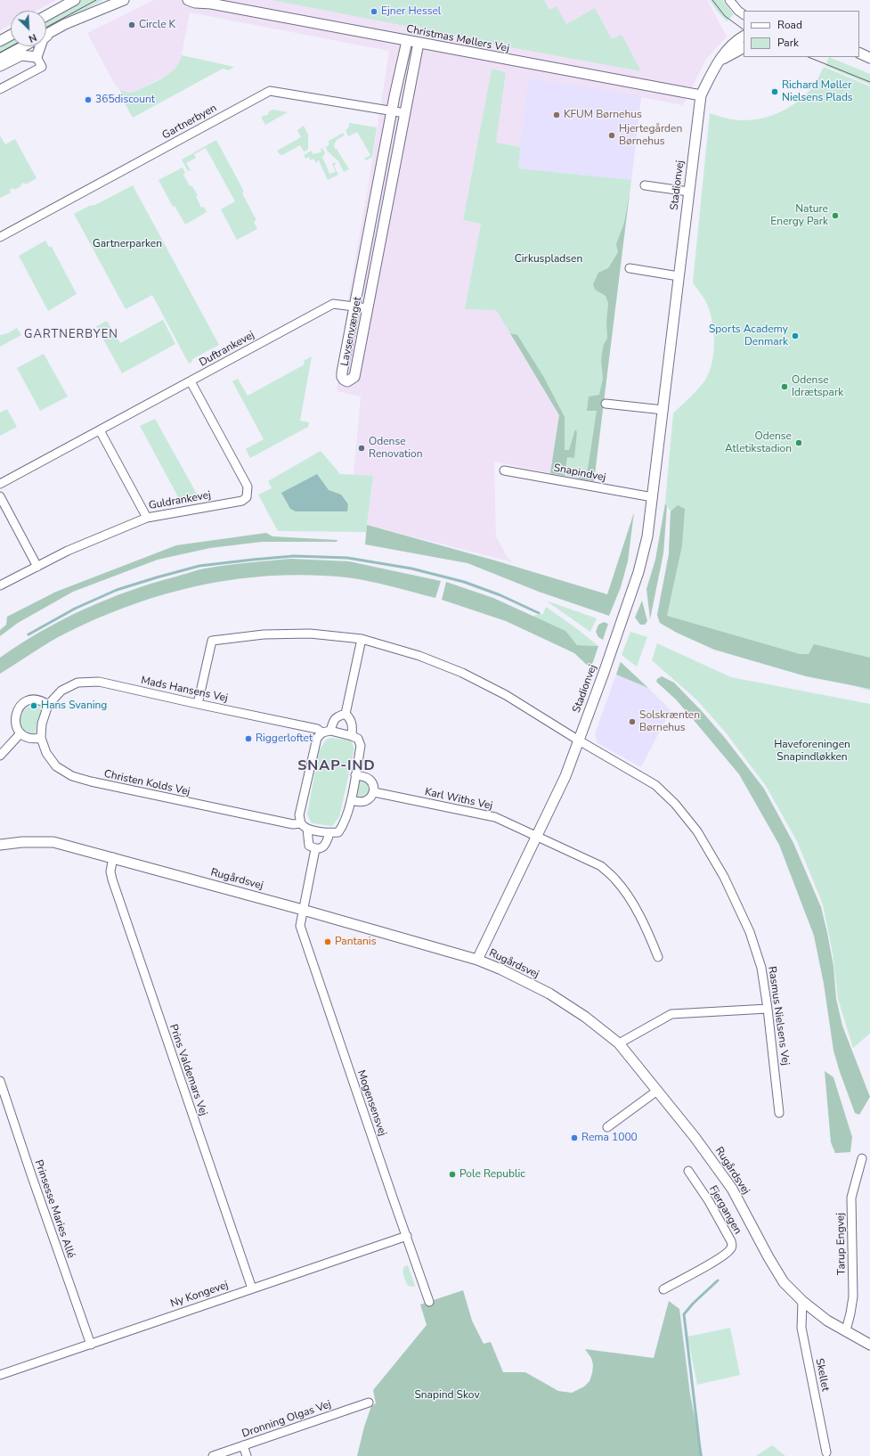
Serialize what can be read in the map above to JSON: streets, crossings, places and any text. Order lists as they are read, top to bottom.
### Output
{
  "streets": {
    "street": [
      "Christmas Møllers Vej",
      "Gartnerbyen",
      "Stadionvej",
      "Lavsenvænget",
      "Duftrankevej",
      "Snapindvej",
      "Guldrankevej",
      "Mads Hansens Vej",
      "Christen Kolds Vej",
      "Karl Withs Vej",
      "Rugårdsvej",
      "Rasmus Nielsens Vej",
      "Prins Valdemars Vej",
      "Mogensensvej",
      "Prinsesse Maries Allé",
      "Fjergangen",
      "Tarup Engvej",
      "Ny Kongevej",
      "Skellet",
      "Dronning Olgas Vej"
    ]
  },
  "crossings": [
    ["Christmas Møllers Vej", "Stadionvej"],
    ["Christmas Møllers Vej", "Lavsenvænget"],
    ["Gartnerbyen", "Lavsenvænget"],
    ["Stadionvej", "Snapindvej"],
    ["Stadionvej", "Karl Withs Vej"],
    ["Stadionvej", "Rugårdsvej"],
    ["Stadionvej", "Rasmus Nielsens Vej"],
    ["Lavsenvænget", "Duftrankevej"],
    ["Duftrankevej", "Guldrankevej"],
    ["Mads Hansens Vej", "Christen Kolds Vej"],
    ["Mads Hansens Vej", "Rasmus Nielsens Vej"],
    ["Rugårdsvej", "Prins Valdemars Vej"],
    ["Rugårdsvej", "Mogensensvej"],
    ["Rugårdsvej", "Tarup Engvej"],
    ["Rugårdsvej", "Skellet"],
    ["Prins Valdemars Vej", "Ny Kongevej"],
    ["Mogensensvej", "Ny Kongevej"],
    ["Prinsesse Maries Allé", "Ny Kongevej"]
  ],
  "districts": ["GARTNERBYEN", "SNAP-IND"],
  "parks": [
    "Gartnerparken",
    "Cirkuspladsen",
    "Haveforeningen Snapindløkken",
    "Snapind Skov"
  ],
  "places": [
    "Ejner Hessel",
    "Circle K",
    "Richard Møller Nielsens Plads",
    "365discount",
    "KFUM Børnehus",
    "Hjertegården Børnehus",
    "Nature Energy Park",
    "Sports Academy Denmark",
    "Odense Idrætspark",
    "Odense Atletikstadion",
    "Odense Renovation",
    "Hans Svaning",
    "Solskrænten Børnehus",
    "Riggerloftet",
    "Pantanis",
    "Rema 1000",
    "Pole Republic"
  ],
  "legend": ["Road", "Park"],
  "north": "bottom right"
}
